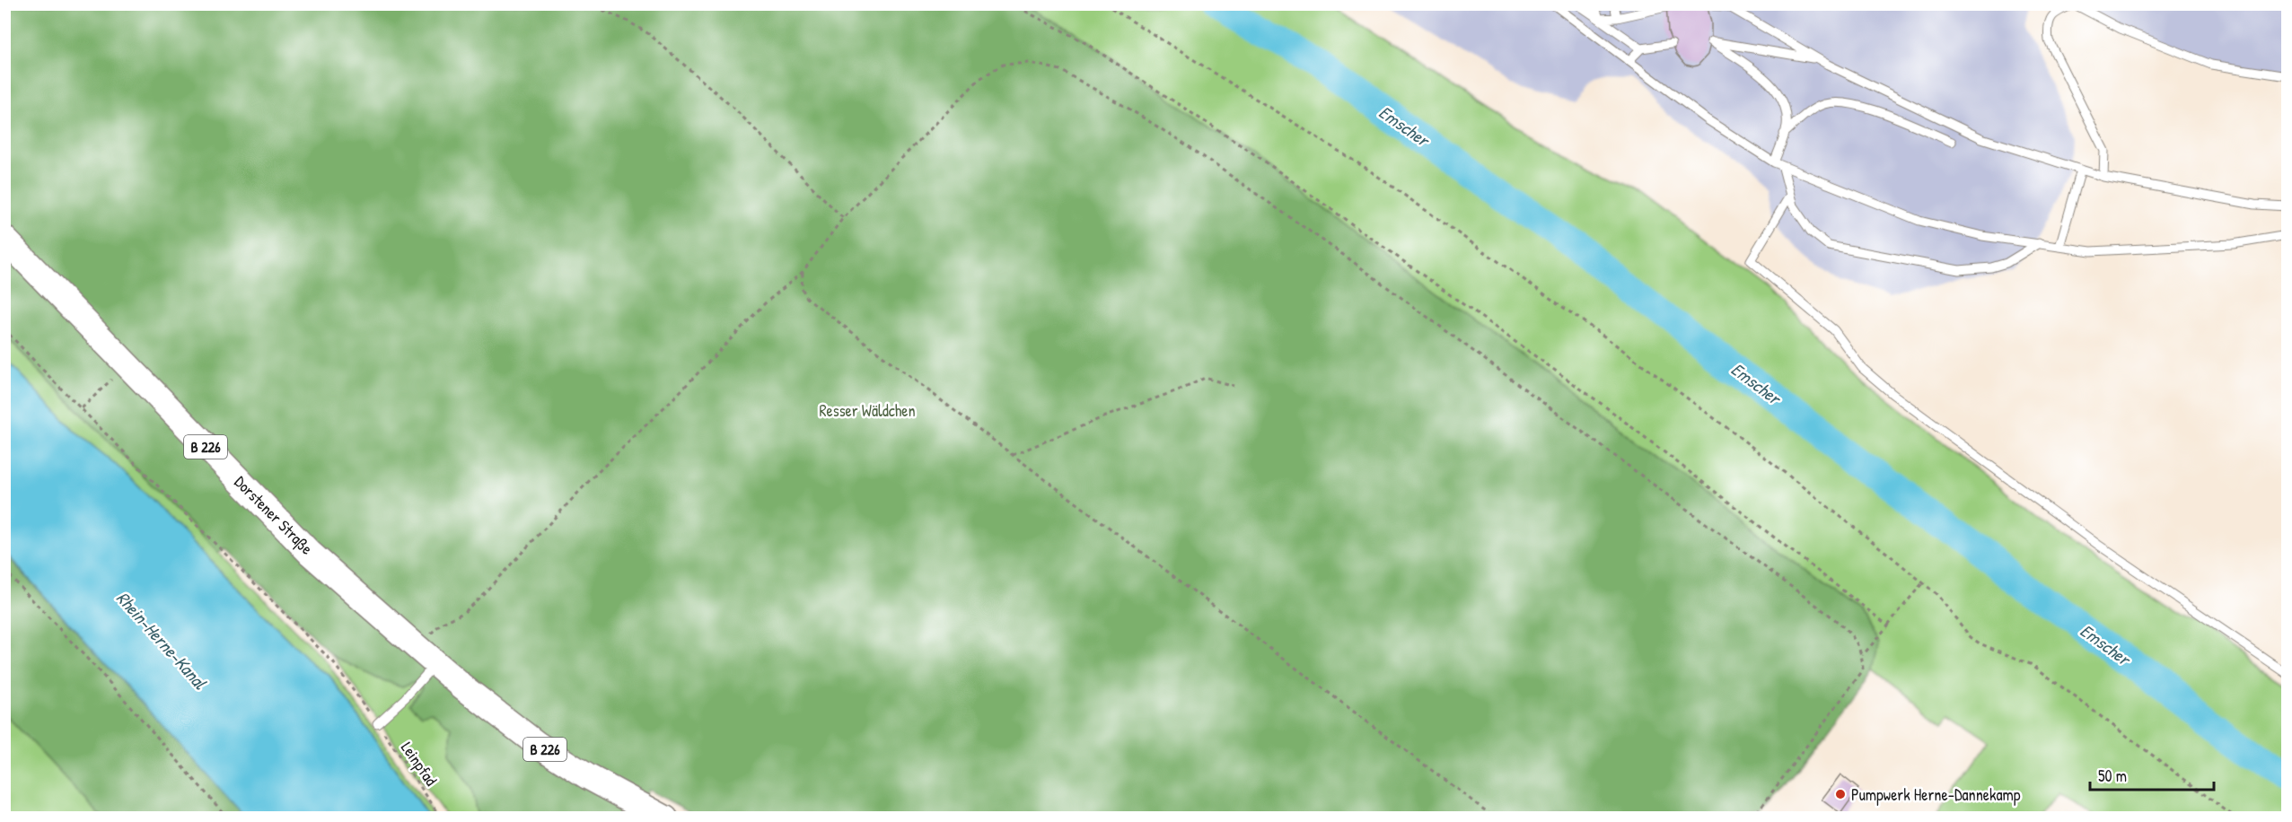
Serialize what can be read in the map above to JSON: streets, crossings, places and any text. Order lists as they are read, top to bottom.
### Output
{
  "streets": {
    "main road": ["B 226", "Dorstener Straße"],
    "path": ["Leinpfad"]
  },
  "crossings": [
    ["B 226", "Dorstener Straße"]
  ],
  "water": ["Emscher", "Rhein-Herne-Kanal"],
  "parks": ["Resser Wäldchen"],
  "places": ["Pumpwerk Herne-Dannekamp"],
  "scale_bar": "50 m"
}
